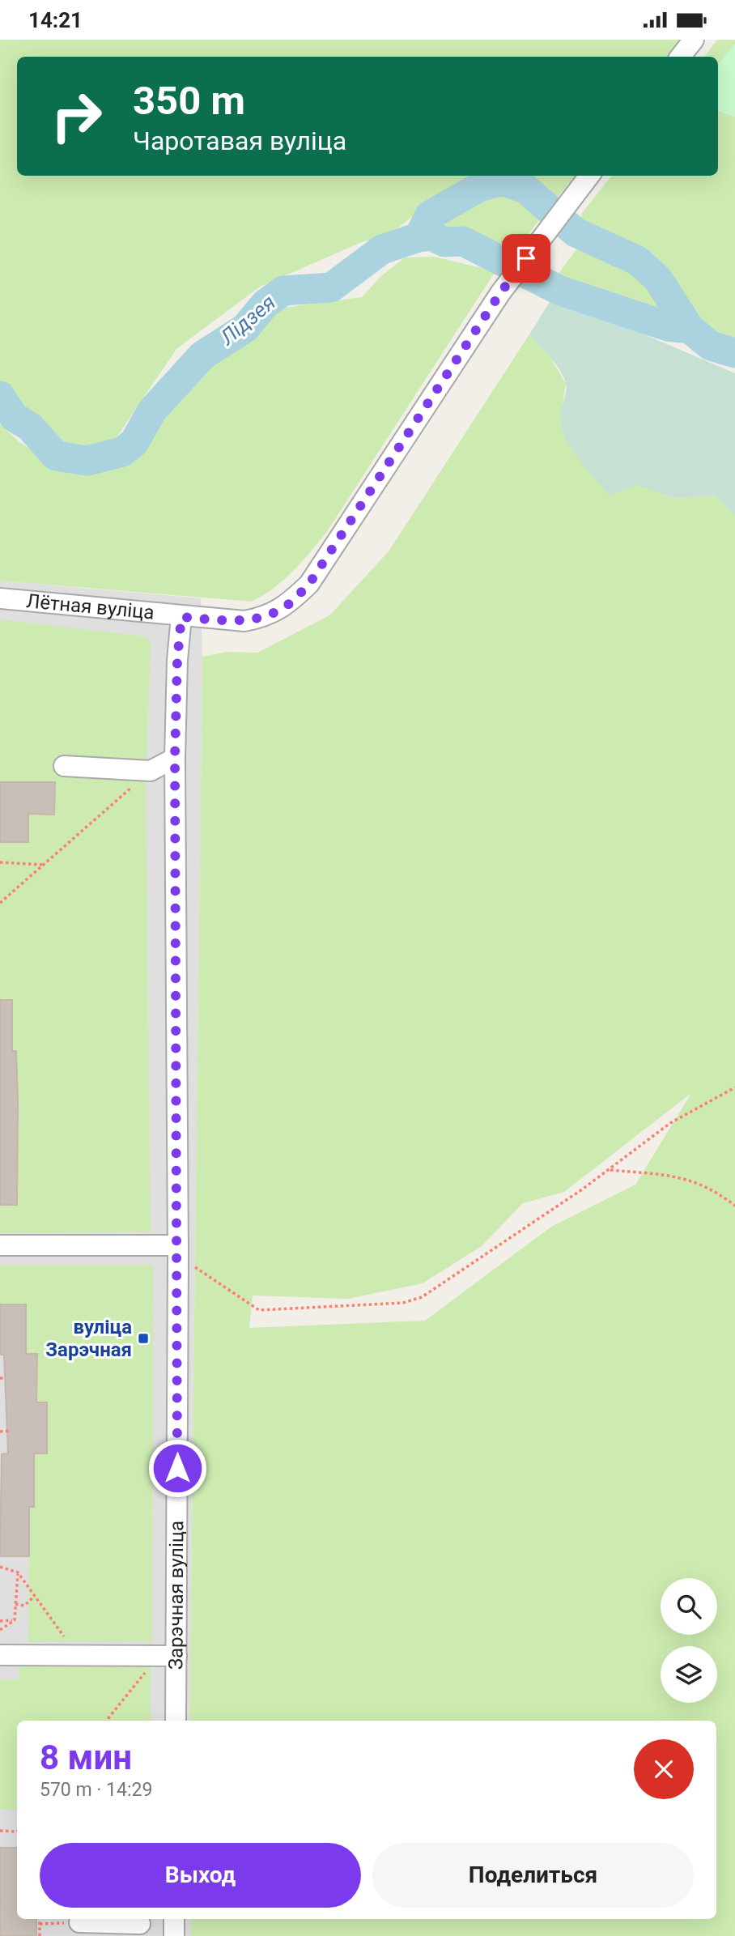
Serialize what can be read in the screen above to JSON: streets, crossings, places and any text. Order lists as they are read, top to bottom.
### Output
{
  "streets": {
    "street": ["Лётная вуліца", "Зарэчная вуліца"]
  },
  "crossings": [
    ["Лётная вуліца", "Зарэчная вуліца"]
  ],
  "water": ["Лідзея"],
  "places": {
    "transit": ["вуліца Зарэчная"]
  },
  "page": {
    "status": "14:21",
    "turn": ["350 m", "Чаротавая вуліца"],
    "heading": ["8 мин", "570 m · 14:29"],
    "buttons": ["Выход", "Поделиться"]
  }
}
